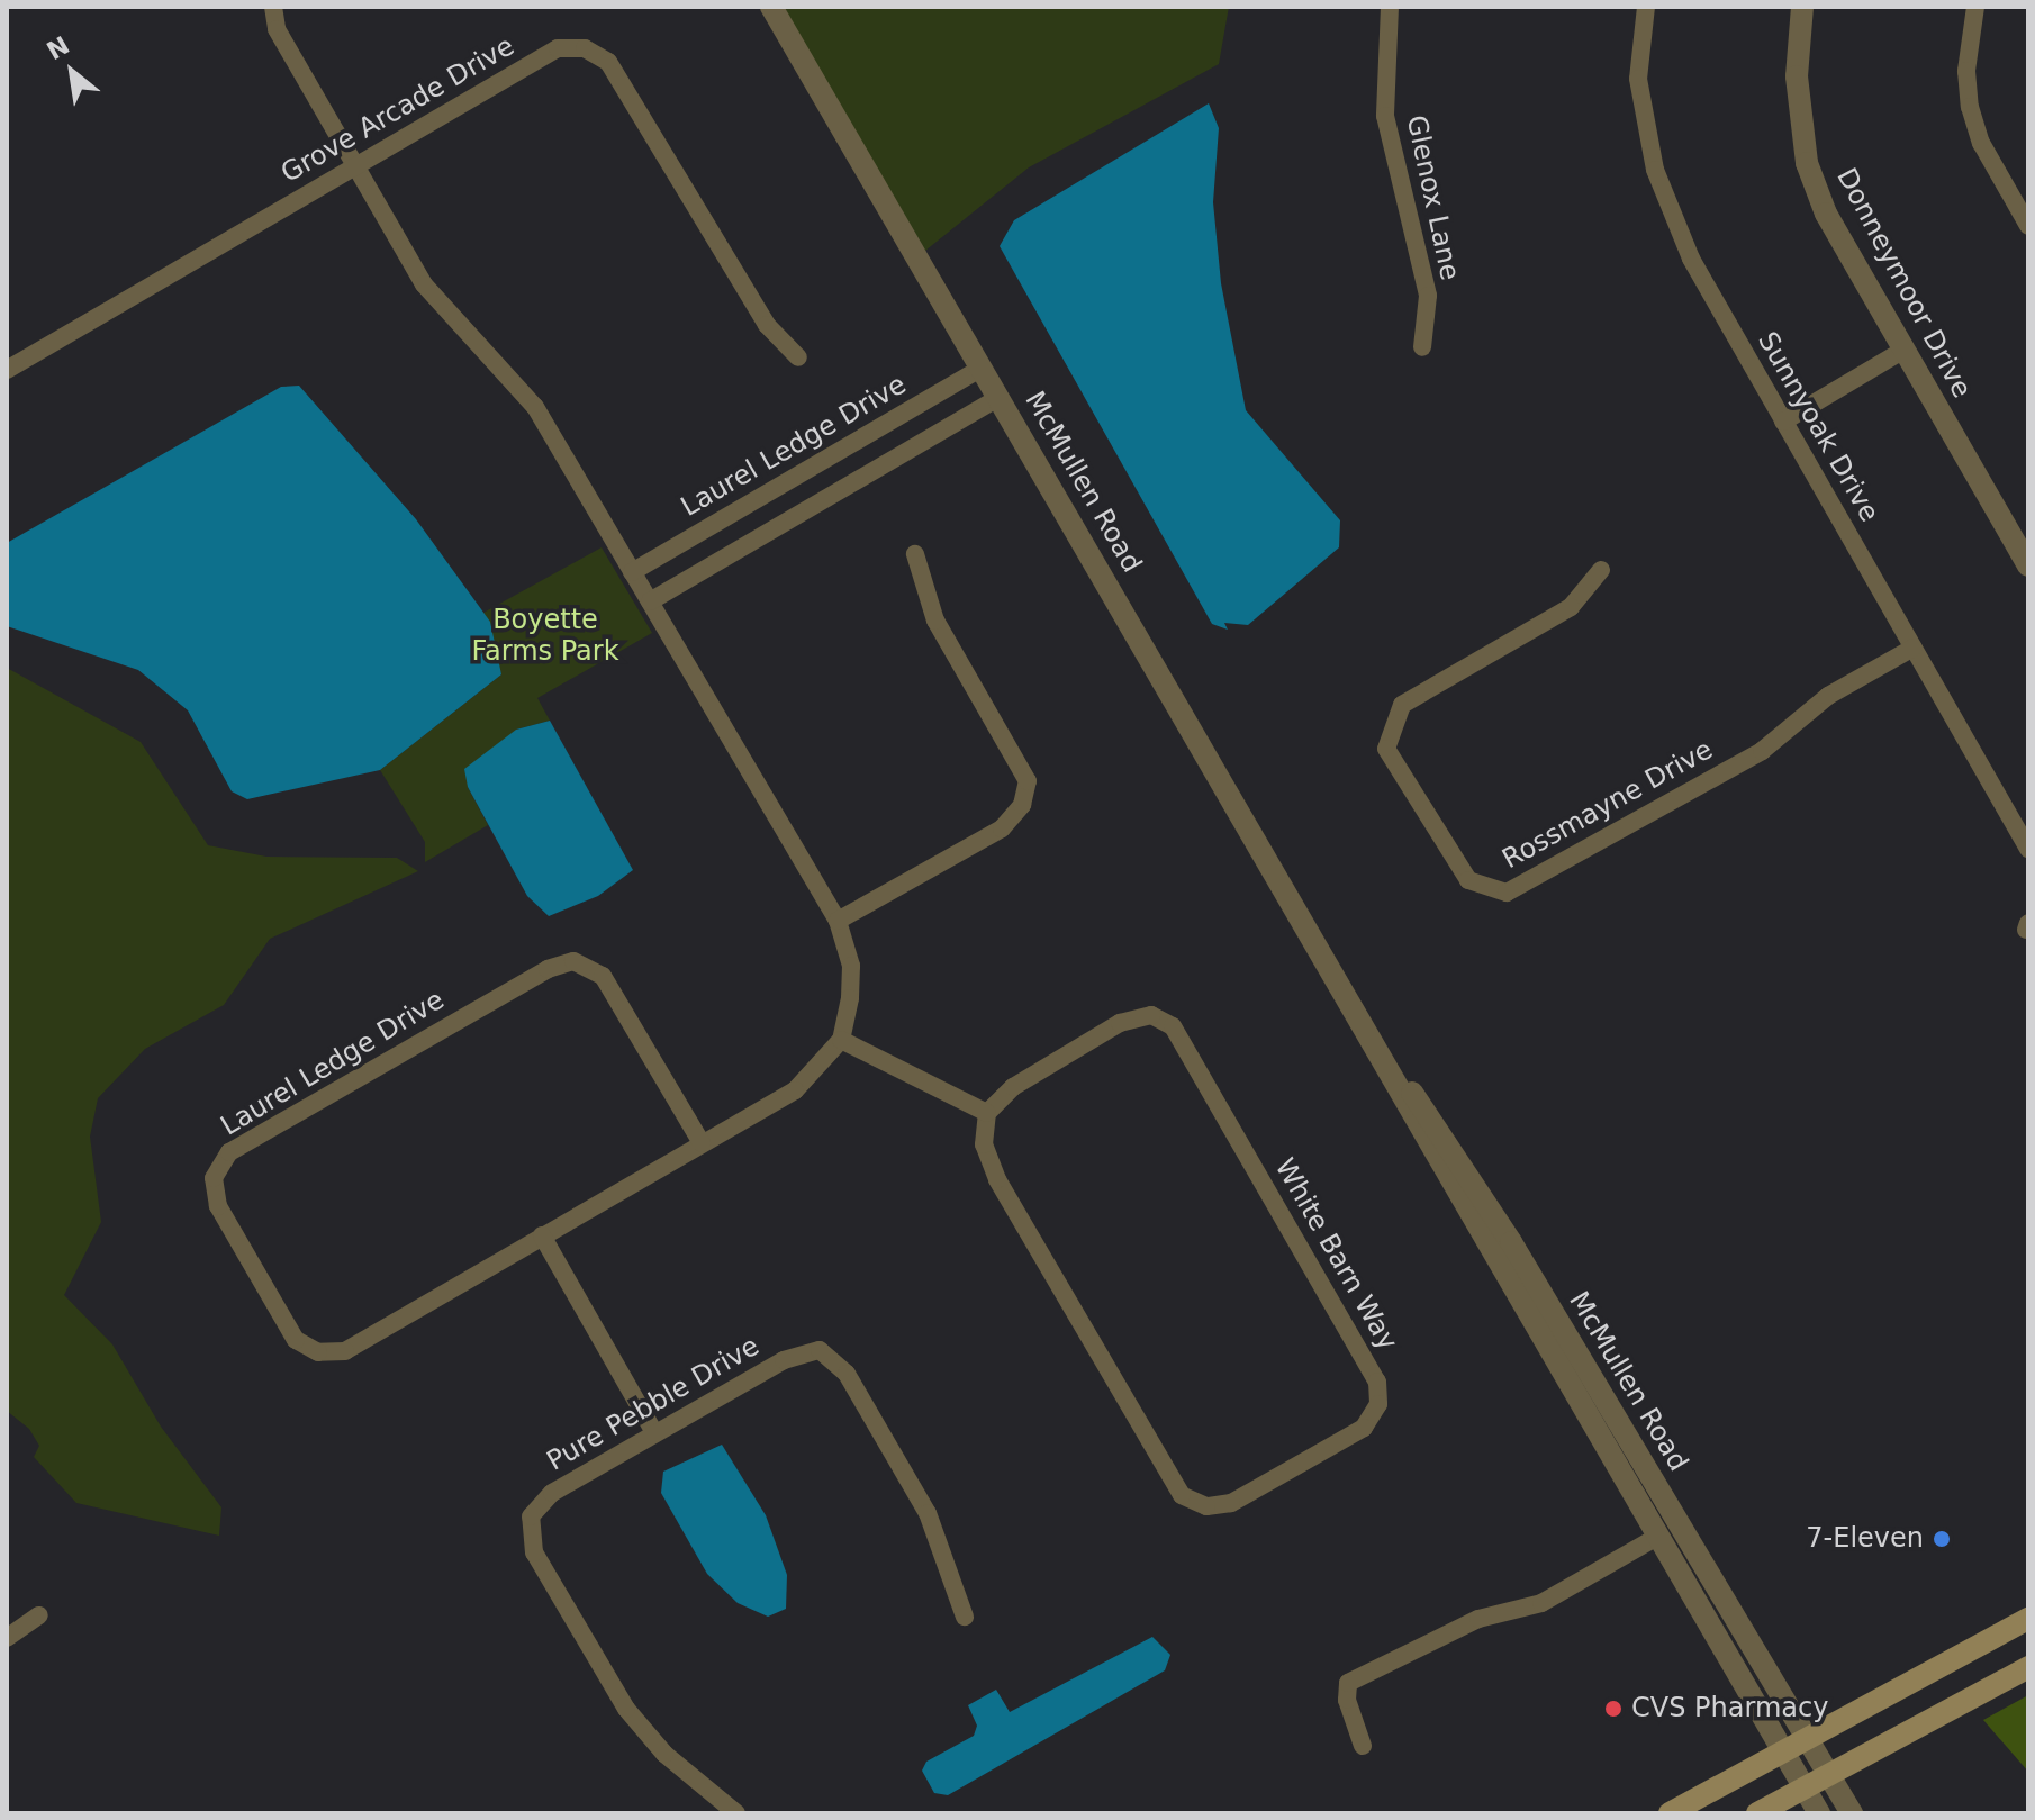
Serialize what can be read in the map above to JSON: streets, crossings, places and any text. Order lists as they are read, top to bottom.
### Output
{
  "streets": {
    "street": [
      "Grove Arcade Drive",
      "Glenox Lane",
      "Donneymoor Drive",
      "Sunnyoak Drive",
      "Laurel Ledge Drive",
      "McMullen Road",
      "Rossmayne Drive",
      "White Barn Way",
      "Pure Pebble Drive"
    ]
  },
  "crossings": [
    ["Sunnyoak Drive", "Rossmayne Drive"],
    ["Laurel Ledge Drive", "McMullen Road"]
  ],
  "parks": ["Boyette Farms Park"],
  "places": ["7-Eleven", "CVS Pharmacy"],
  "north": "top left"
}
